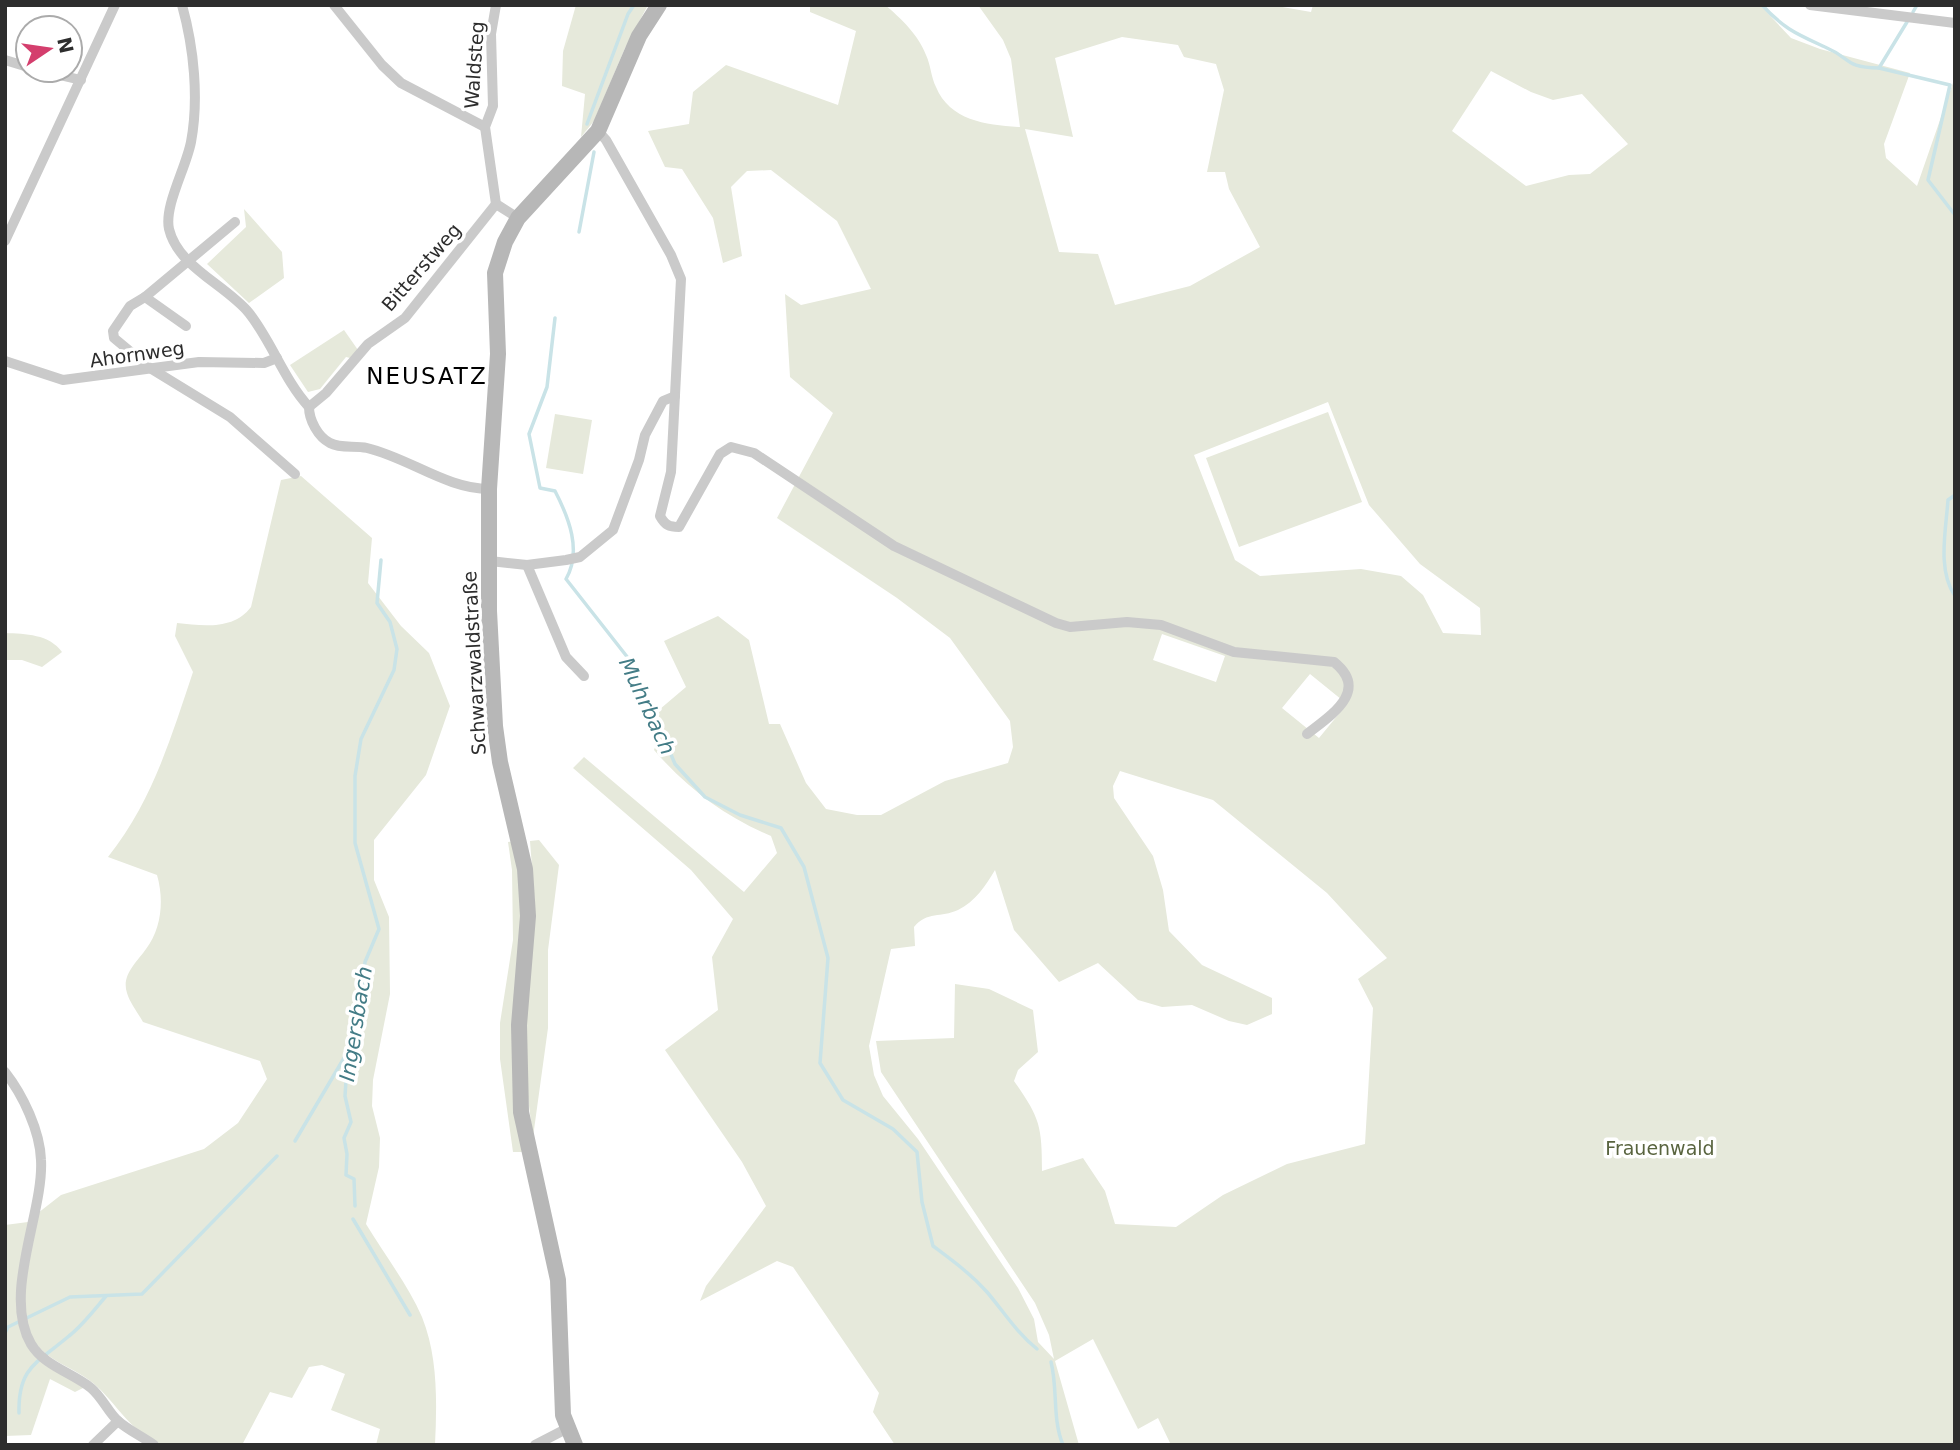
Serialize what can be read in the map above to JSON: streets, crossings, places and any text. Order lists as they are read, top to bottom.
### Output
{
  "streets": {
    "main road": ["Schwarzwaldstraße"],
    "street": ["Waldsteg", "Bitterstweg", "Ahornweg"]
  },
  "crossings": [
    ["Waldsteg", "Bitterstweg"]
  ],
  "districts": ["NEUSATZ"],
  "water": ["Muhrbach", "Ingersbach"],
  "parks": ["Frauenwald"],
  "north": "right"
}
